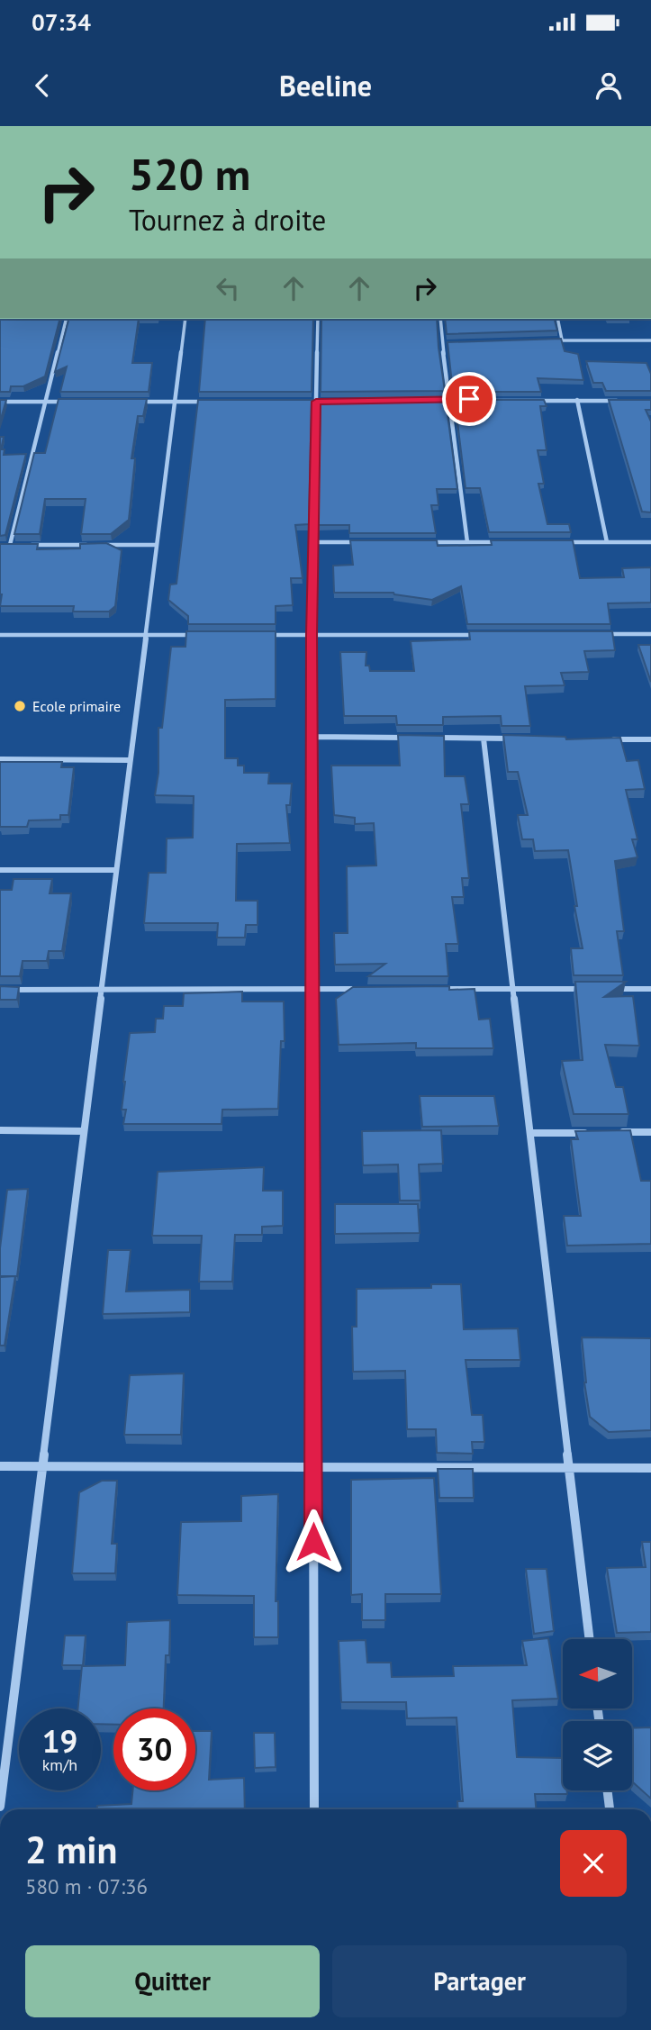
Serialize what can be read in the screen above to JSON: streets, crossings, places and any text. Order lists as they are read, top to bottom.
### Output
{
  "places": ["Ecole primaire"],
  "north": "left",
  "page": {
    "status": "07:34",
    "header": "Beeline",
    "turn": ["520 m", "Tournez à droite"],
    "speed": "19 km/h",
    "limit": "30",
    "heading": ["2 min", "580 m · 07:36"],
    "buttons": ["Quitter", "Partager"]
  }
}
